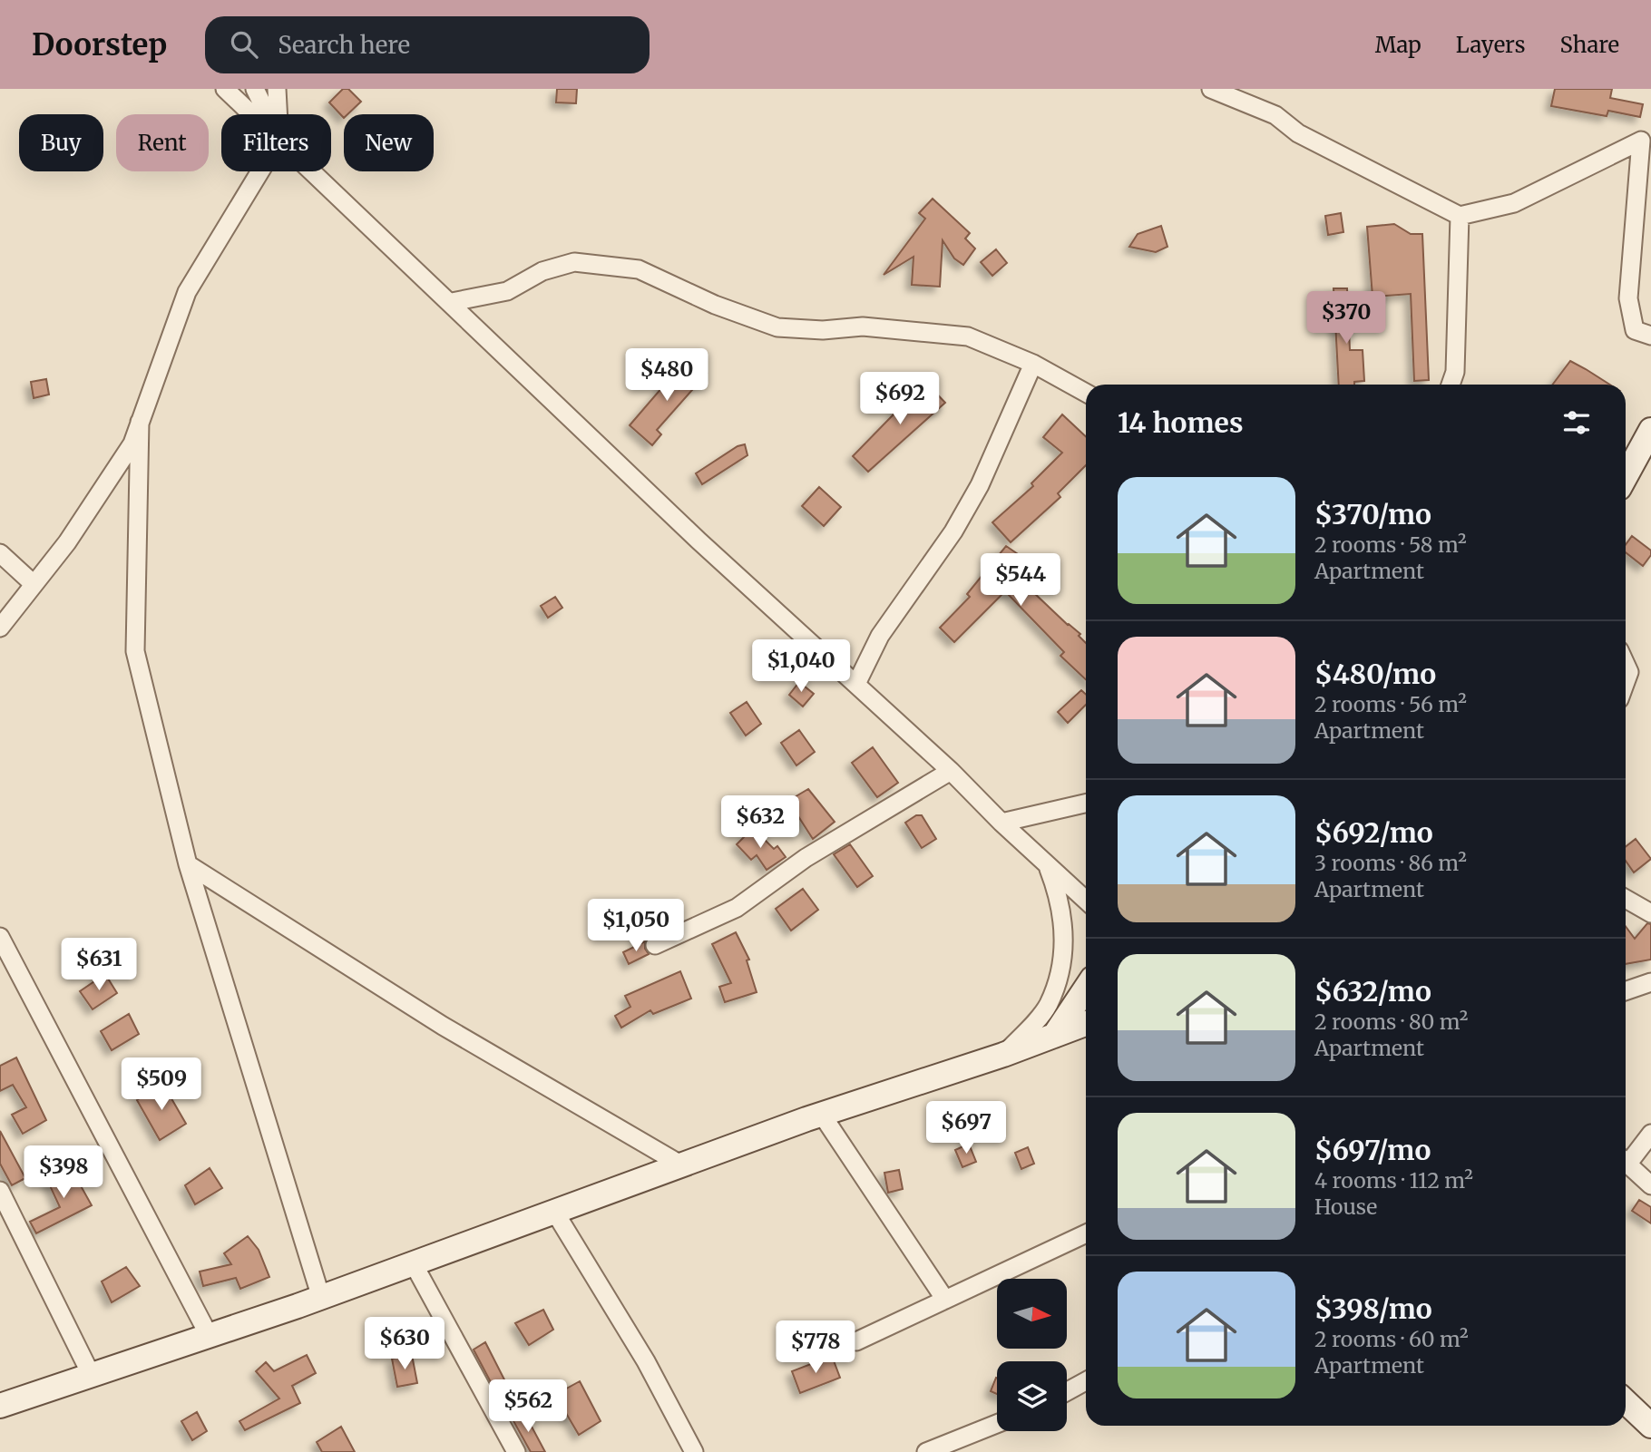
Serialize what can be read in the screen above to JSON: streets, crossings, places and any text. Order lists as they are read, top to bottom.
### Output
{
  "north": "right",
  "page": {
    "header": "Doorstep",
    "search": "Search here",
    "nav": ["Map", "Layers", "Share"],
    "chip": [
      "Buy",
      "Rent",
      "Filters",
      "New"
    ],
    "price": [
      "$370",
      "$480",
      "$692",
      "$544",
      "$1,040",
      "$632",
      "$1,050",
      "$631",
      "$509",
      "$697",
      "$398",
      "$630",
      "$778",
      "$562"
    ],
    "heading": "14 homes",
    "list": [
      {
        "name": "$370/mo",
        "note": "2 rooms · 58 m² · Apartment"
      },
      {
        "name": "$480/mo",
        "note": "2 rooms · 56 m² · Apartment"
      },
      {
        "name": "$692/mo",
        "note": "3 rooms · 86 m² · Apartment"
      },
      {
        "name": "$632/mo",
        "note": "2 rooms · 80 m² · Apartment"
      },
      {
        "name": "$697/mo",
        "note": "4 rooms · 112 m² · House"
      },
      {
        "name": "$398/mo",
        "note": "2 rooms · 60 m² · Apartment"
      }
    ]
  }
}
